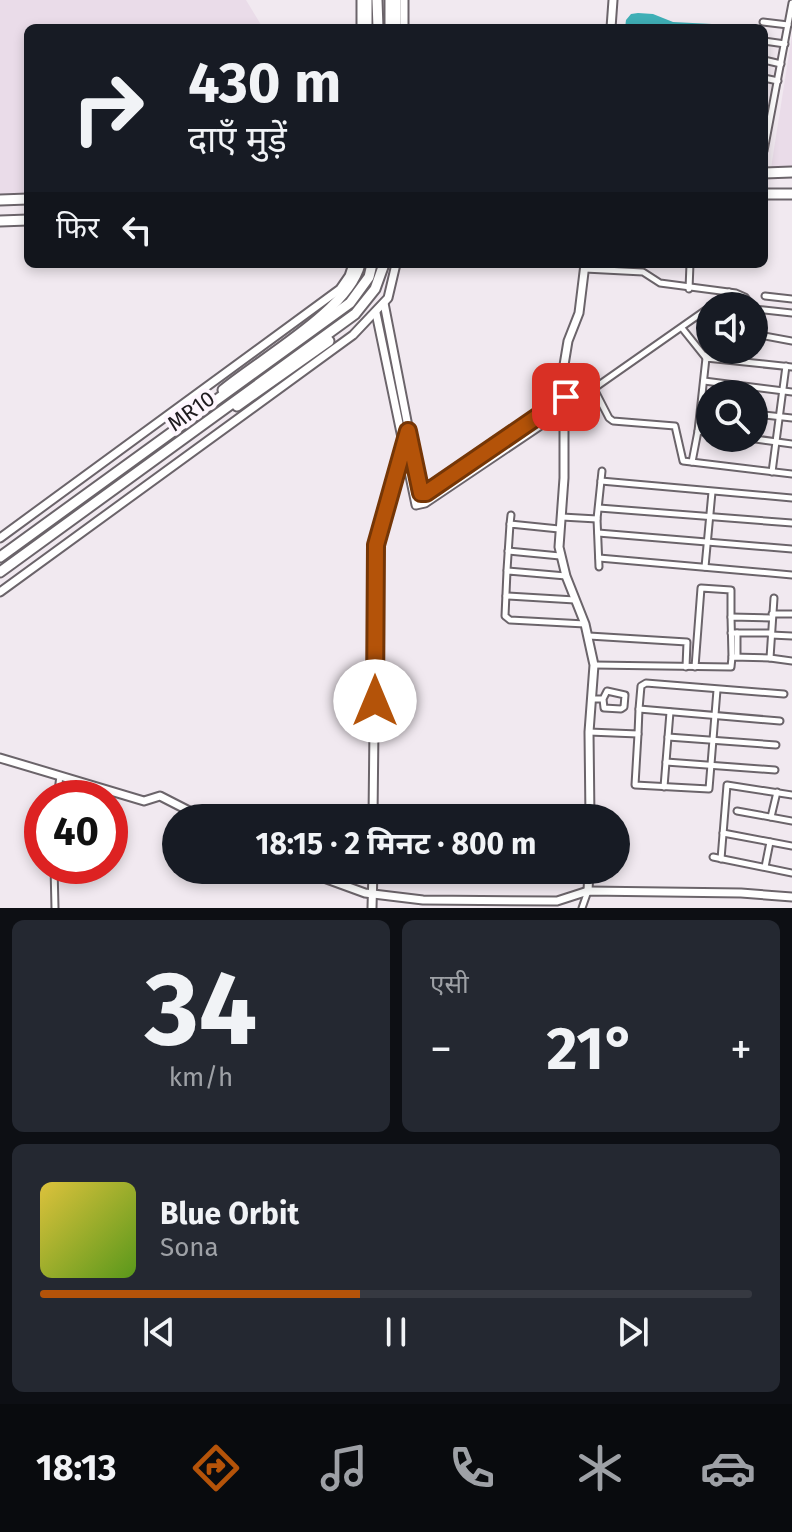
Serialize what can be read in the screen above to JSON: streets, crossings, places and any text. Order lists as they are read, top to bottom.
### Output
{
  "streets": {
    "main road": ["MR10"]
  },
  "page": {
    "turn": ["430 m", "दाएँ मुड़ें"],
    "then": "फिर",
    "limit": "40",
    "trip": "18:15 · 2 मिनट · 800 m",
    "tile": [
      ["34", "km/h"],
      "एसी"
    ],
    "heat": ["−", "21°", "+"],
    "song": ["Blue Orbit", "Sona"],
    "tabs": "18:13"
  }
}
